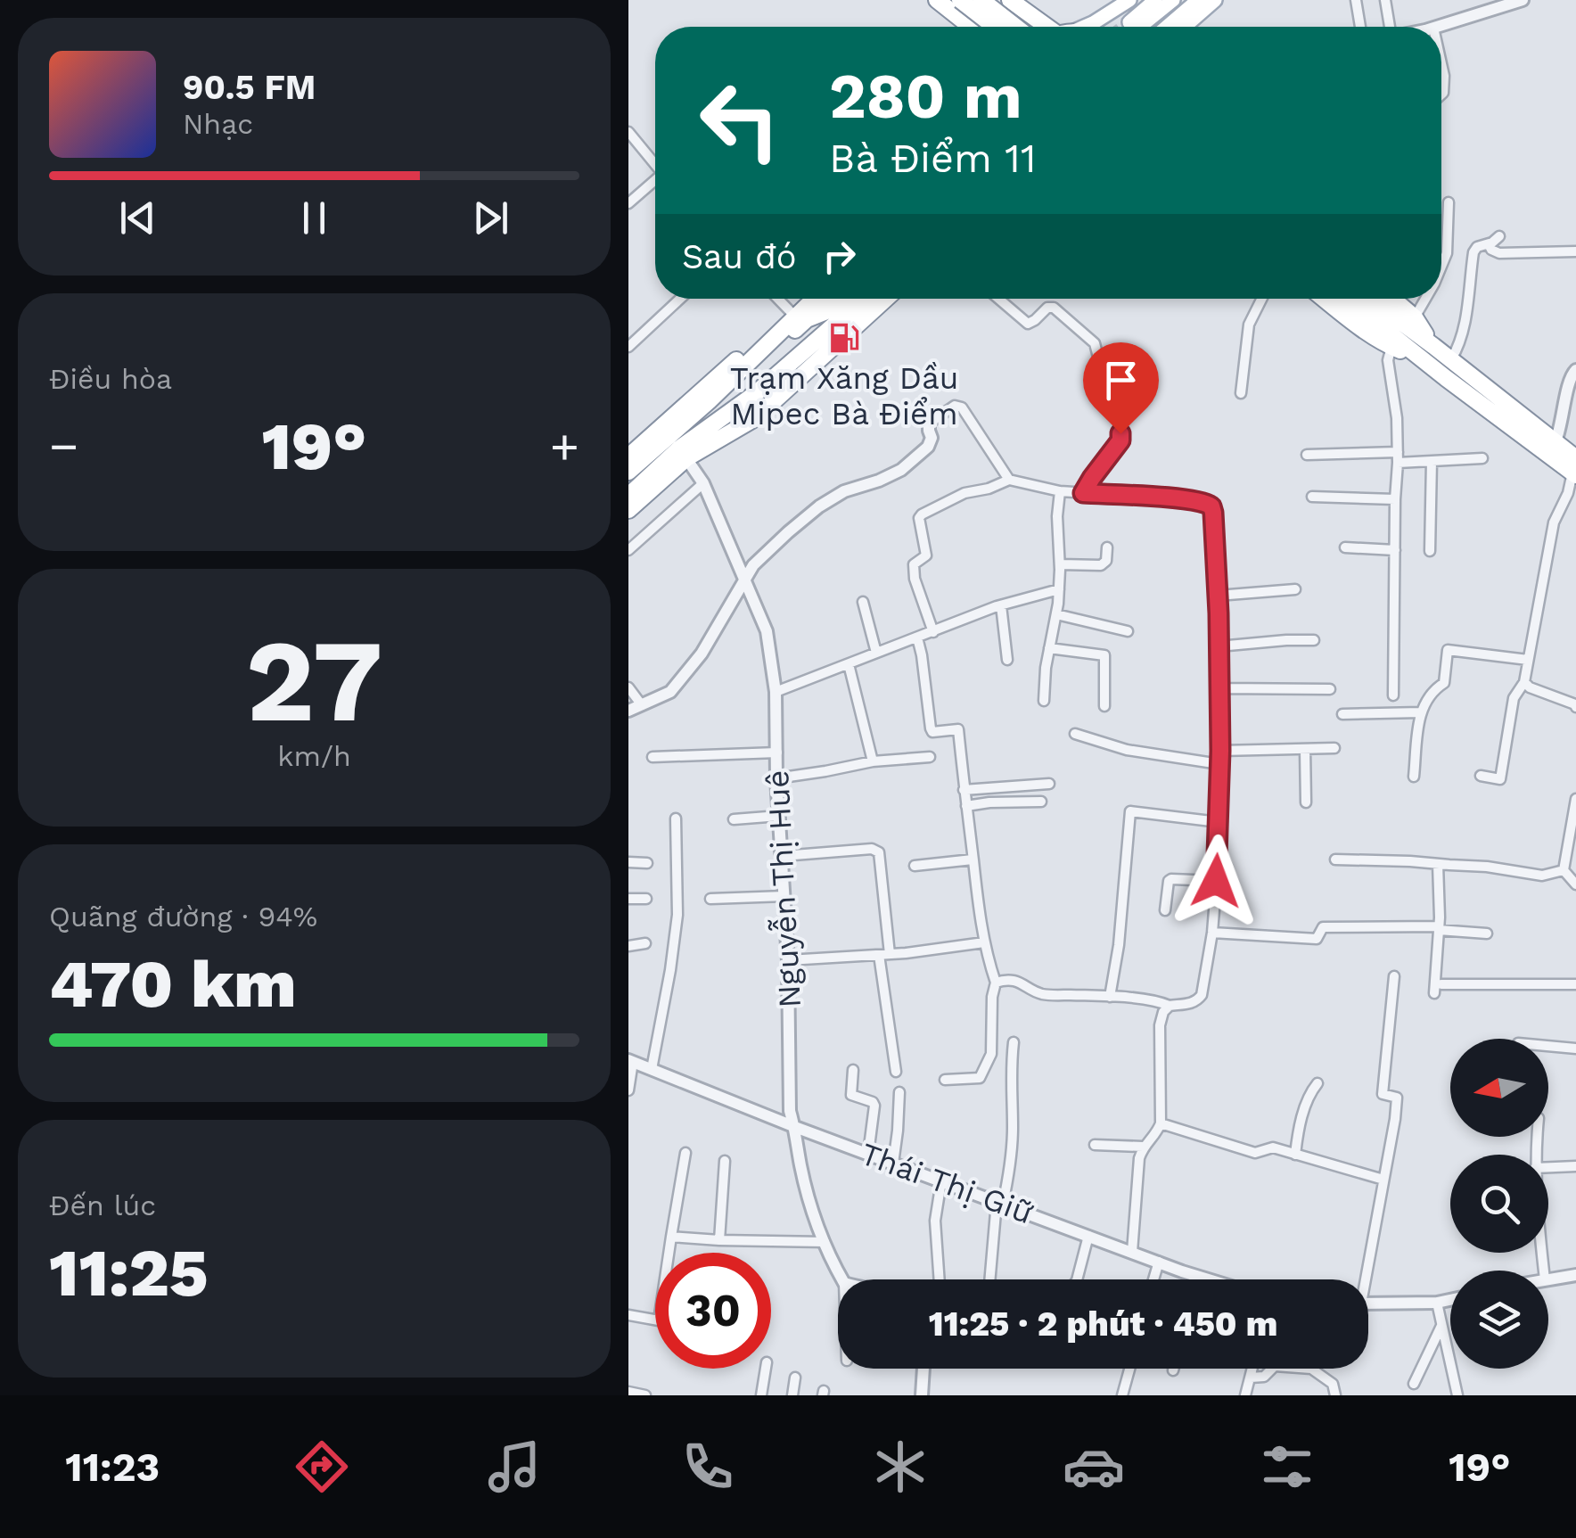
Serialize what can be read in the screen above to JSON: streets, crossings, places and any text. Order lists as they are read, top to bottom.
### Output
{
  "streets": {
    "street": ["Nguyễn Thị Huê", "Thái Thị Giữ"]
  },
  "crossings": [
    ["Nguyễn Thị Huê", "Thái Thị Giữ"]
  ],
  "places": {
    "fuel station": ["Trạm Xăng Dầu Mipec Bà Điểm"]
  },
  "north": "left",
  "page": {
    "turn": ["280 m", "Bà Điểm 11"],
    "song": ["90.5 FM", "Nhạc"],
    "then": "Sau đó",
    "tile": [
      "Điều hòa",
      ["27", "km/h"],
      ["Quãng đường · 94%", "470 km"],
      ["Đến lúc", "11:25"]
    ],
    "heat": ["−", "19°", "+"],
    "limit": "30",
    "trip": "11:25 · 2 phút · 450 m",
    "tabs": ["11:23", "19°"]
  }
}
